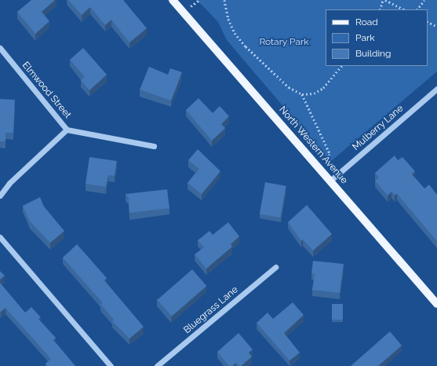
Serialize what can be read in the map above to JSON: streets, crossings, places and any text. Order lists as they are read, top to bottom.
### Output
{
  "streets": {
    "main road": ["North Western Avenue"],
    "street": ["Elmwood Street", "Mulberry Lane", "Bluegrass Lane"]
  },
  "crossings": [
    ["Mulberry Lane", "North Western Avenue"]
  ],
  "parks": ["Rotary Park"],
  "legend": ["Road", "Park", "Building"]
}
